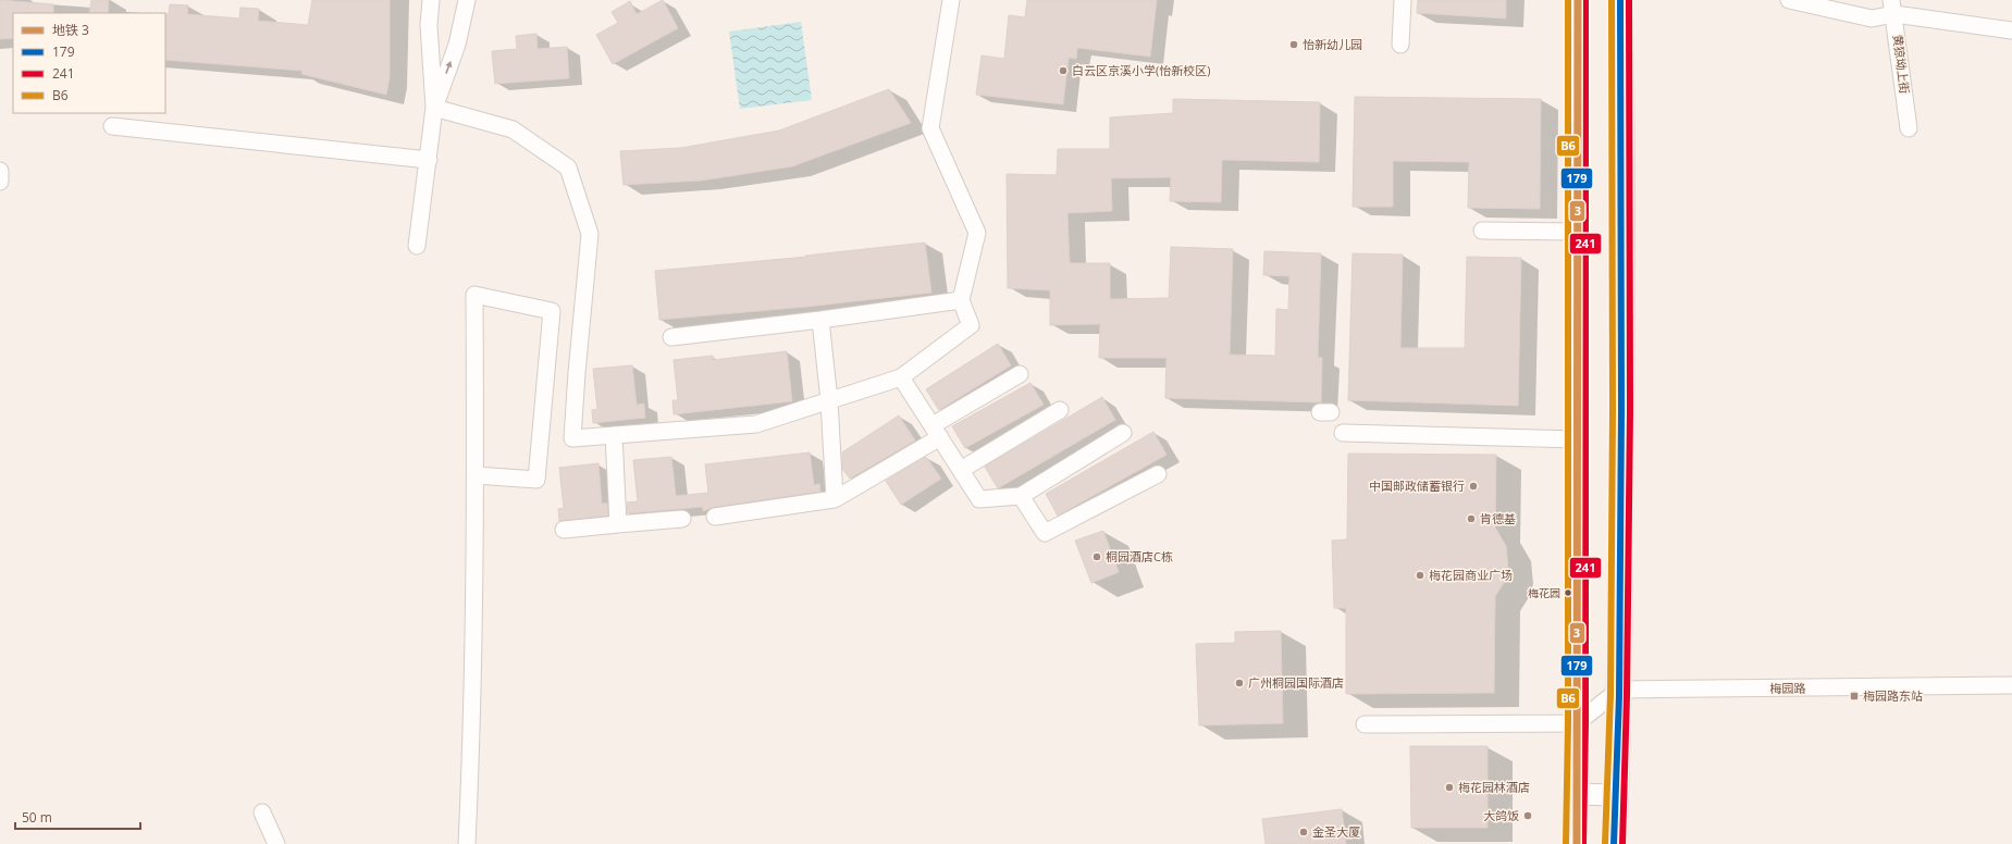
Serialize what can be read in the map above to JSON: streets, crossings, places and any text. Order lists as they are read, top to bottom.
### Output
{
  "streets": {
    "street": ["黄猄坳上街", "梅园路"]
  },
  "places": {
    "other": [
      "怡新幼儿园",
      "白云区京溪小学(怡新校区)",
      "中国邮政储蓄银行",
      "肯德基",
      "桐园酒店C栋",
      "梅花园商业广场",
      "梅花园",
      "广州桐园国际酒店",
      "梅花园林酒店",
      "大鸽饭",
      "金圣大厦"
    ],
    "transit": ["梅园路东站"]
  },
  "lines": [
    "metro line 3",
    "transit line 179",
    "transit line 241",
    "transit line B6"
  ],
  "legend": [
    "地铁 3",
    "179",
    "241",
    "B6"
  ],
  "scale_bar": "50 m"
}
